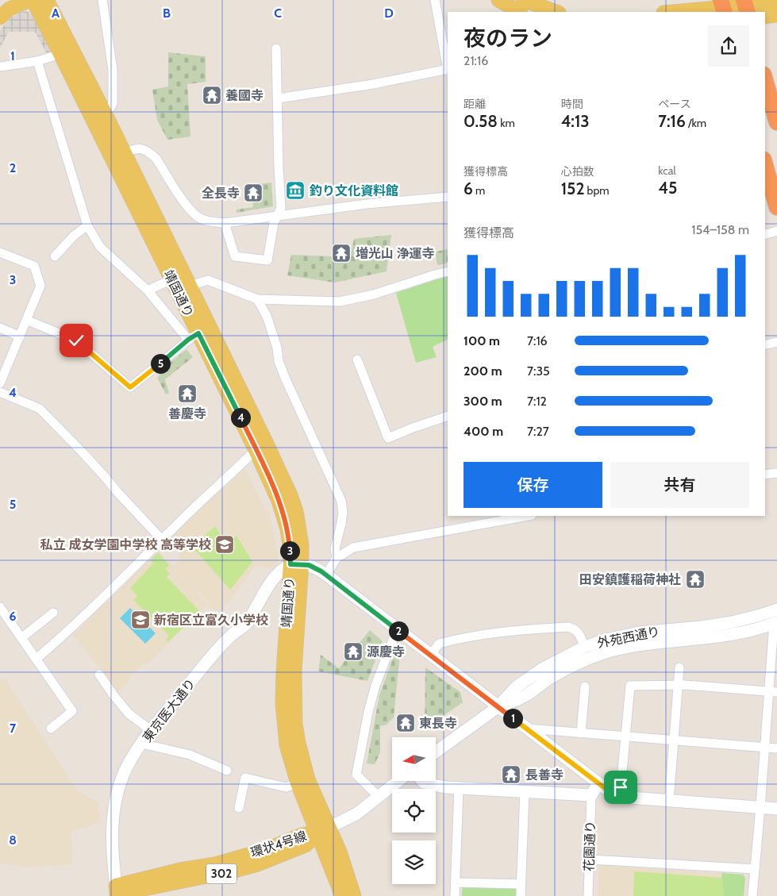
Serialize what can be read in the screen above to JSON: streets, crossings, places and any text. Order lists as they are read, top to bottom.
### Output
{
  "streets": {
    "main road": ["靖国通り", "環状4号線", "302"],
    "street": ["外苑西通り", "東京医大通り", "花園通り"]
  },
  "crossings": [
    ["靖国通り", "東京医大通り"],
    ["靖国通り", "環状4号線"],
    ["東京医大通り", "環状4号線"]
  ],
  "places": {
    "temple": [
      "養國寺",
      "全長寺",
      "増光山 浄運寺",
      "善慶寺",
      "田安鎮護稲荷神社",
      "源慶寺",
      "東長寺",
      "長善寺"
    ],
    "museum": ["釣り文化資料館"],
    "school or university": ["私立 成女学園中学校 高等学校", "新宿区立富久小学校"]
  },
  "north": "left",
  "page": {
    "heading": ["夜のラン", "21:16"],
    "stats": [
      ["距離", "0.58 km"],
      ["時間", "4:13"],
      ["ペース", "7:16 /km"],
      ["獲得標高", "6 m"],
      ["心拍数", "152 bpm"],
      ["kcal", "45"]
    ],
    "chart": ["獲得標高", "154–158 m"],
    "list": [
      {
        "name": "100 m",
        "note": "7:16"
      },
      {
        "name": "200 m",
        "note": "7:35"
      },
      {
        "name": "300 m",
        "note": "7:12"
      },
      {
        "name": "400 m",
        "note": "7:27"
      }
    ],
    "pins": [
      "5",
      "4",
      "3",
      "2",
      "1"
    ],
    "buttons": ["保存", "共有"]
  },
  "grid": {
    "columns": [
      "A",
      "B",
      "C",
      "D"
    ],
    "rows": [
      "1",
      "2",
      "3",
      "4",
      "5",
      "6",
      "7",
      "8"
    ]
  }
}
